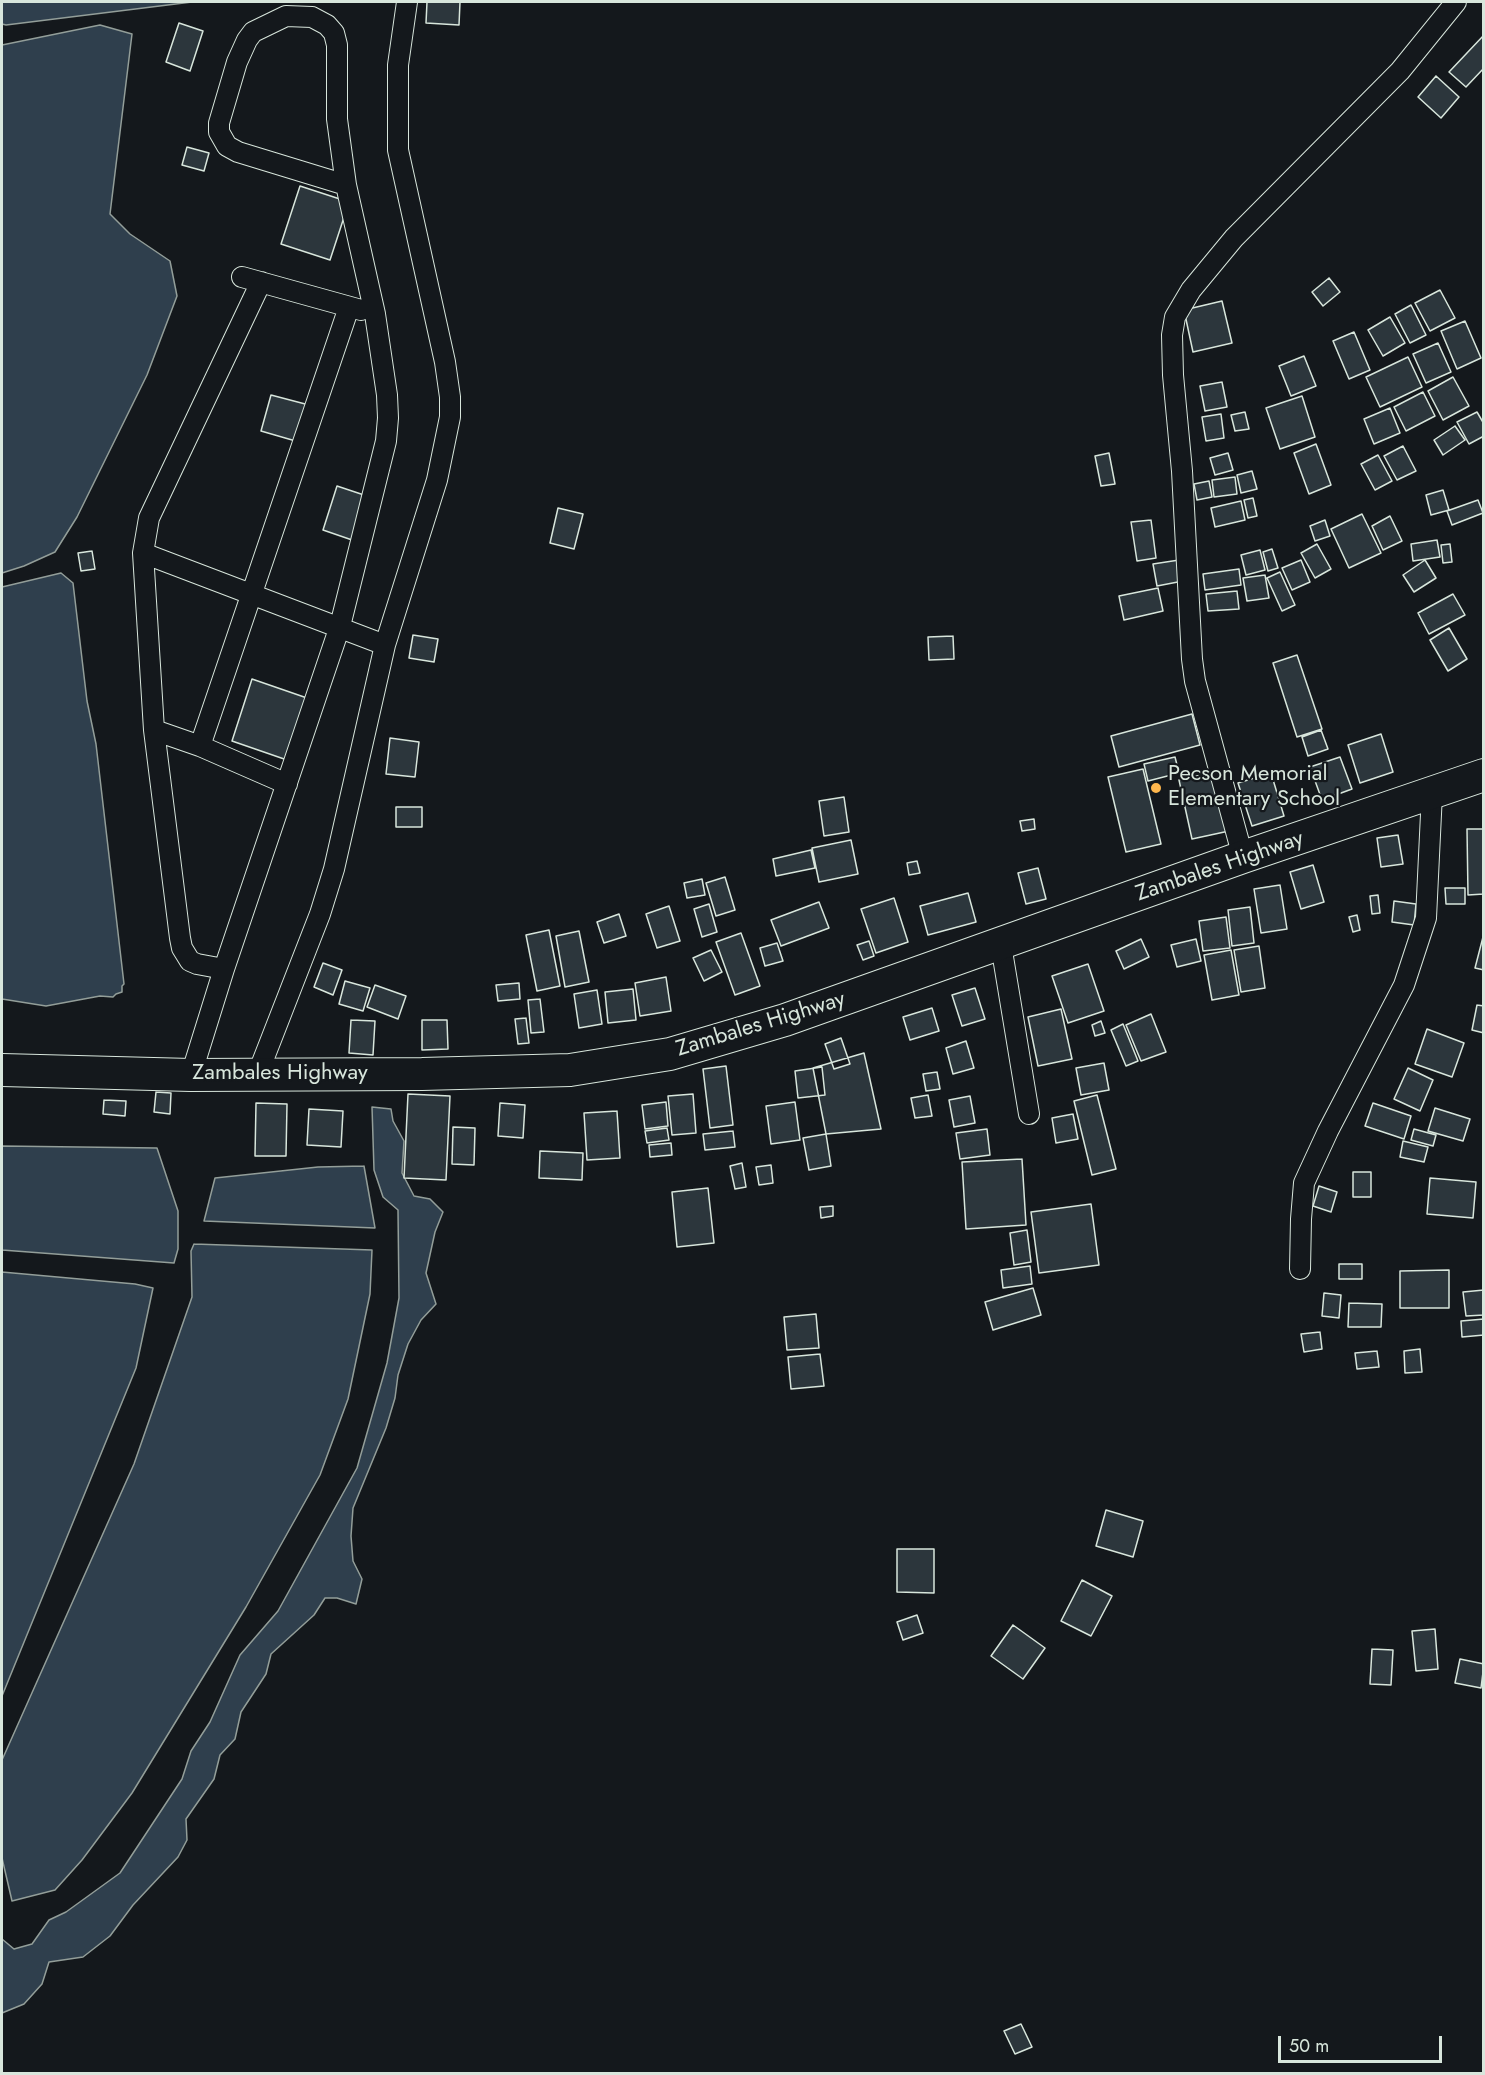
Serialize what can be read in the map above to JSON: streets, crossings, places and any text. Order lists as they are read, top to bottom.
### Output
{
  "streets": {
    "main road": ["Zambales Highway"]
  },
  "places": ["Pecson Memorial Elementary School"],
  "scale_bar": "50 m"
}
